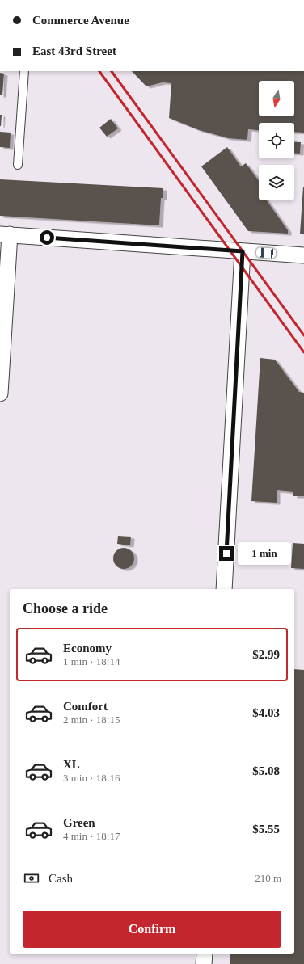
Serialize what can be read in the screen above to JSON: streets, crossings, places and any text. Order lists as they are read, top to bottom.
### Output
{
  "north": "bottom",
  "page": {
    "banner": ["Commerce Avenue", "East 43rd Street"],
    "bubble": "1 min",
    "heading": "Choose a ride",
    "list": [
      {
        "name": "Economy",
        "note": "1 min · 18:14",
        "value": "$2.99"
      },
      {
        "name": "Comfort",
        "note": "2 min · 18:15",
        "value": "$4.03"
      },
      {
        "name": "XL",
        "note": "3 min · 18:16",
        "value": "$5.08"
      },
      {
        "name": "Green",
        "note": "4 min · 18:17",
        "value": "$5.55"
      }
    ],
    "pay": ["Cash", "210 m"],
    "buttons": "Confirm"
  }
}
